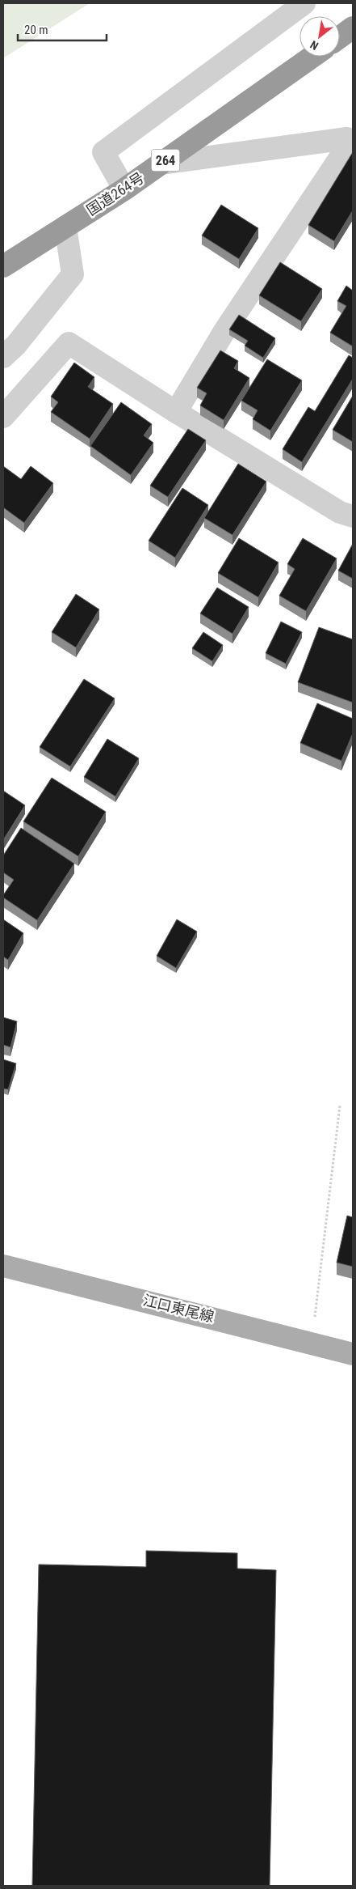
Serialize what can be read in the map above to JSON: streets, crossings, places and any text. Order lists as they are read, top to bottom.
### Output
{
  "streets": {
    "highway": ["264", "国道264号"],
    "main road": ["江口東尾線"]
  },
  "scale_bar": "20 m",
  "north": "bottom left"
}
